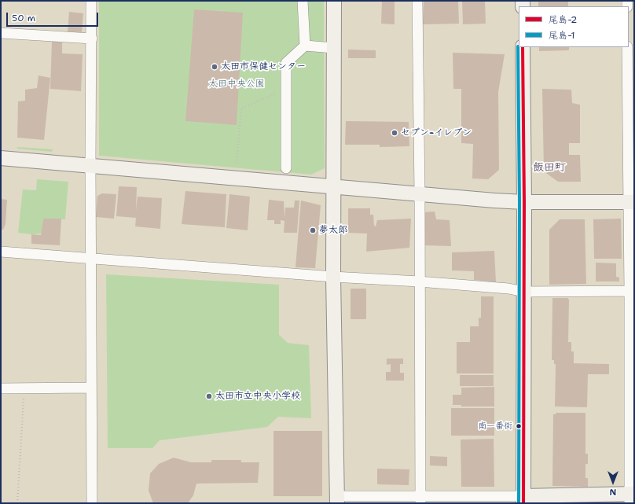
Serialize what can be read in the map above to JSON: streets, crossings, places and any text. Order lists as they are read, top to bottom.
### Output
{
  "districts": ["飯田町"],
  "parks": ["太田中央公園"],
  "places": [
    "太田市保健センター",
    "セブン-イレブン",
    "夢太郎",
    "太田市立中央小学校",
    "南一番街"
  ],
  "lines": ["transit line 尾島-1", "transit line 尾島-2"],
  "legend": ["尾島-2", "尾島-1"],
  "scale_bar": "50 m",
  "north": "bottom"
}
